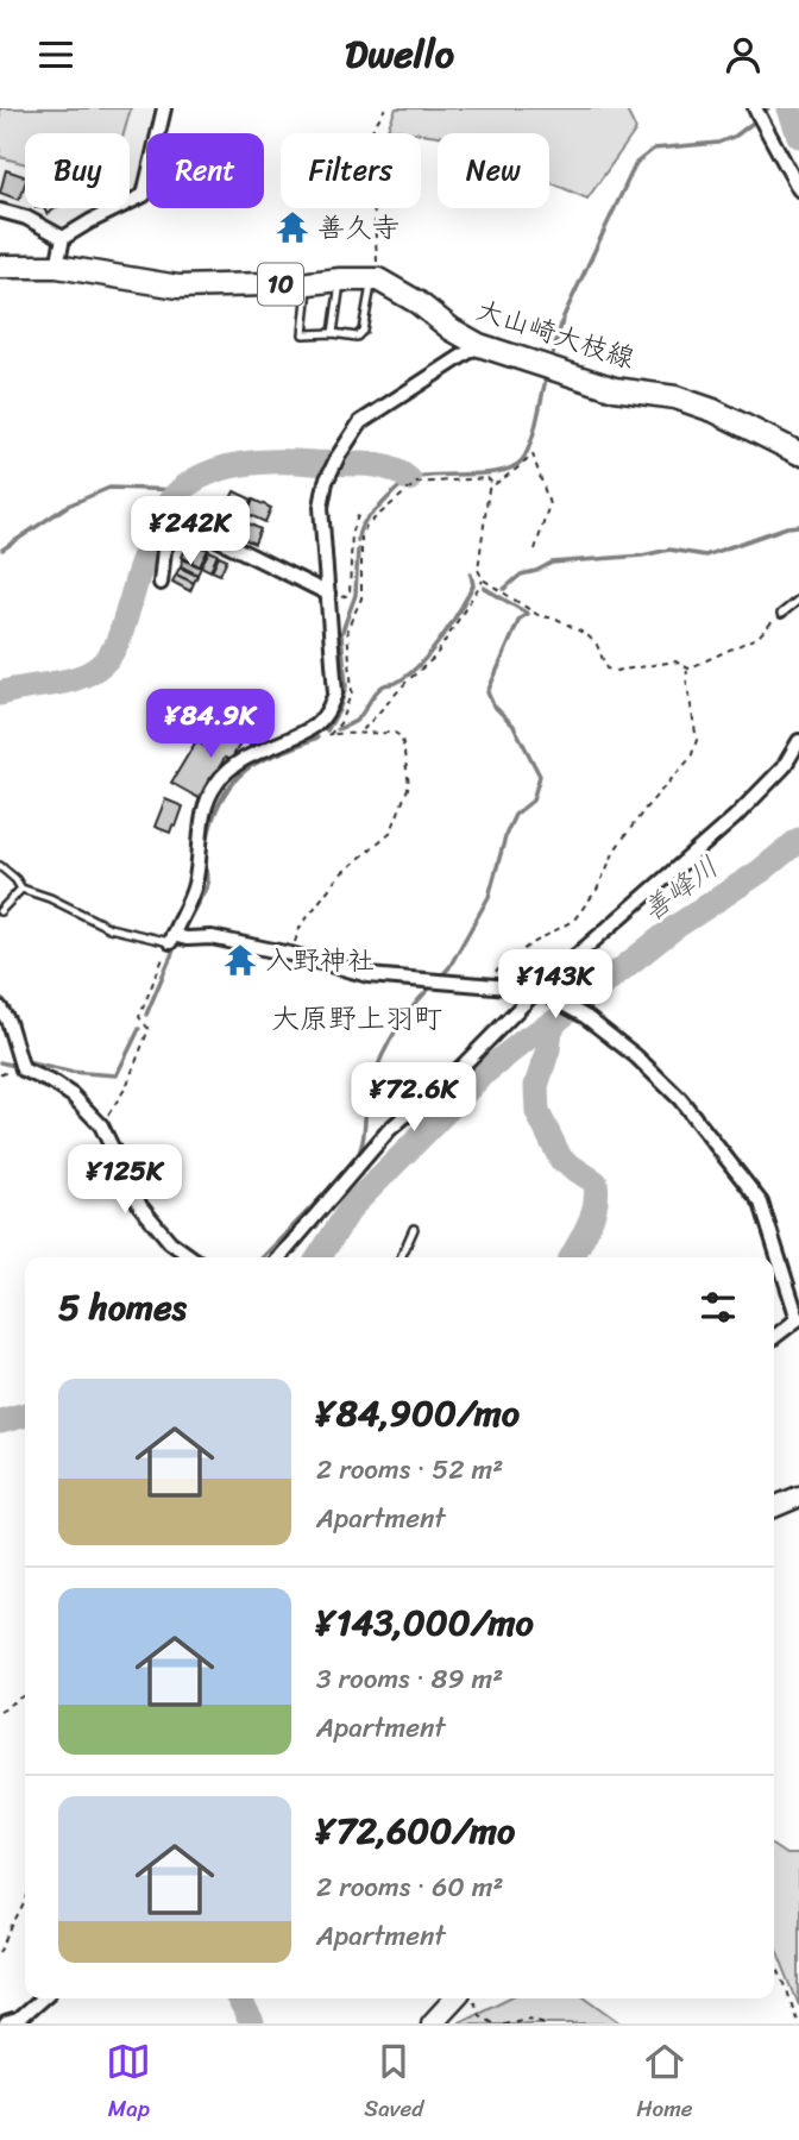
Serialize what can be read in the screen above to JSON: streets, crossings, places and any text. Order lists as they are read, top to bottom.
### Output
{
  "streets": {
    "main road": ["10", "大山崎大枝線"]
  },
  "districts": ["大原野上羽町"],
  "water": ["善峰川"],
  "places": {
    "temple": ["善久寺", "入野神社"]
  },
  "page": {
    "header": "Dwello",
    "chip": [
      "Buy",
      "Rent",
      "Filters",
      "New"
    ],
    "price": [
      "¥242K",
      "¥84.9K",
      "¥143K",
      "¥72.6K",
      "¥125K"
    ],
    "heading": "5 homes",
    "list": [
      {
        "name": "¥84,900/mo",
        "note": "2 rooms · 52 m² · Apartment"
      },
      {
        "name": "¥143,000/mo",
        "note": "3 rooms · 89 m² · Apartment"
      },
      {
        "name": "¥72,600/mo",
        "note": "2 rooms · 60 m² · Apartment"
      }
    ],
    "tabs": ["Map", "Saved", "Home"]
  }
}
